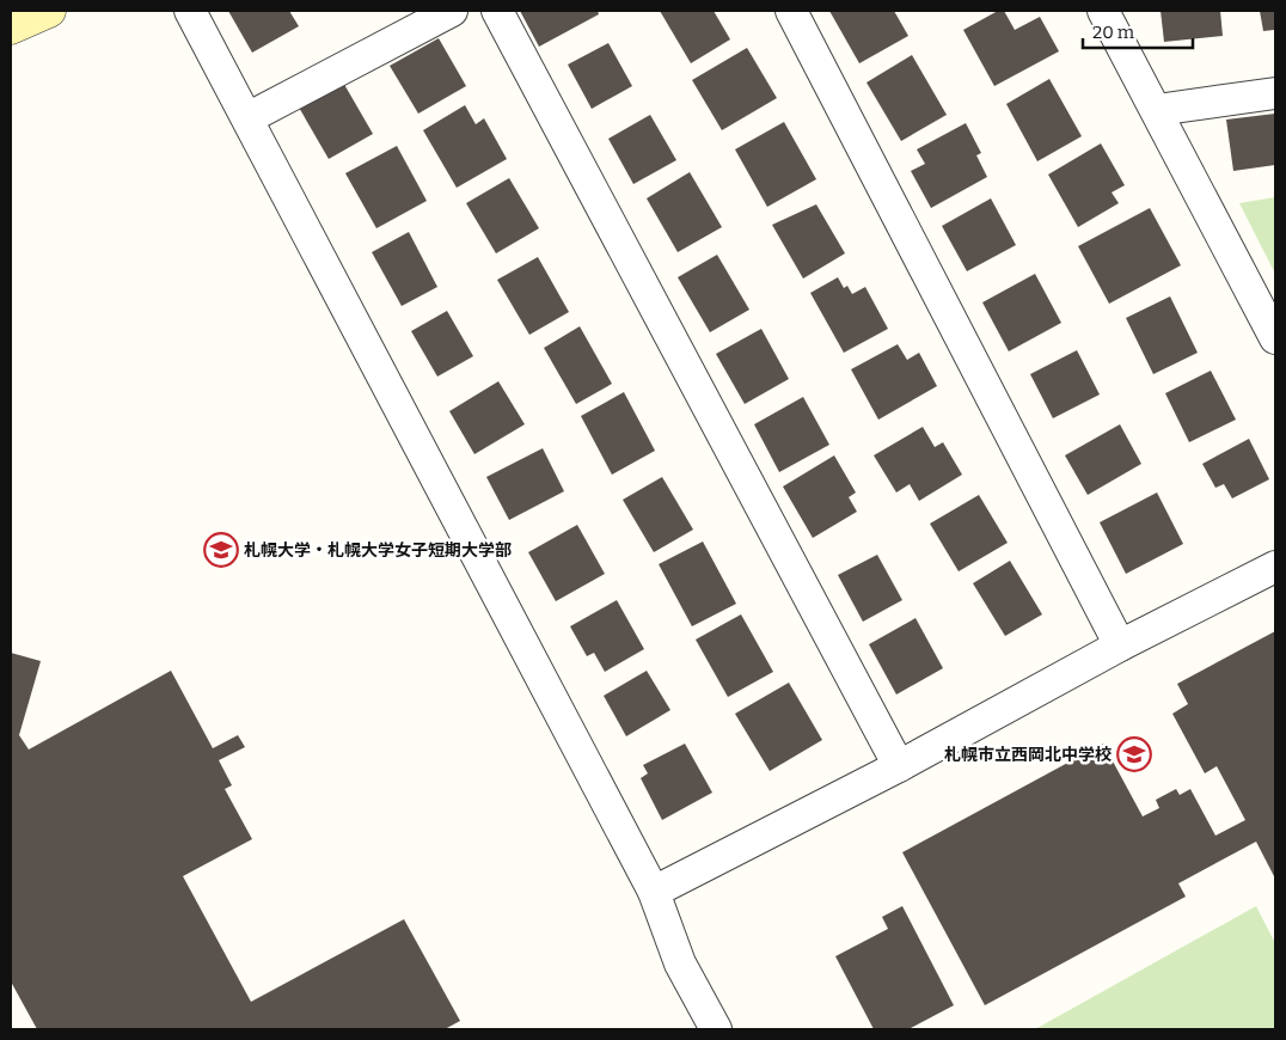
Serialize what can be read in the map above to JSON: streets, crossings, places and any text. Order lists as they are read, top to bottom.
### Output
{
  "places": {
    "school or university": ["札幌大学・札幌大学女子短期大学部", "札幌市立西岡北中学校"]
  },
  "scale_bar": "20 m"
}
